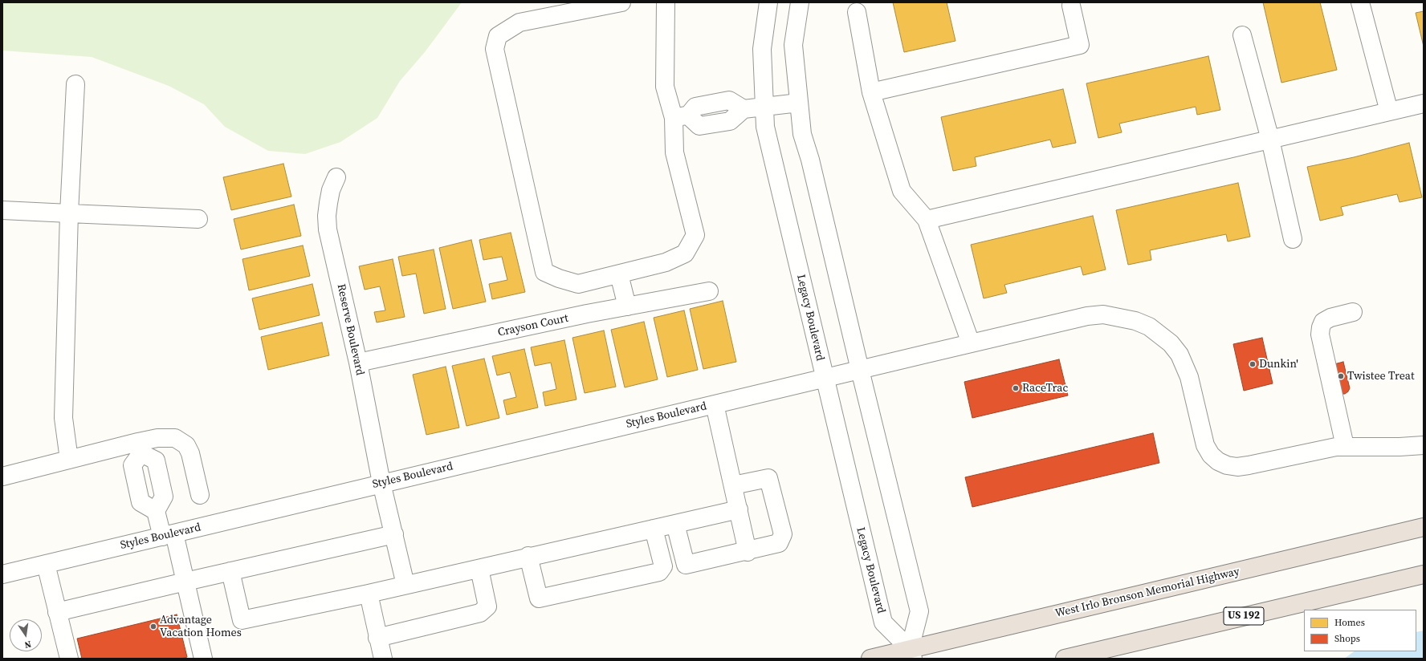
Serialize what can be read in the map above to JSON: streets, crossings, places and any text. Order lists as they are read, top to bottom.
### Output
{
  "streets": {
    "highway": ["West Irlo Bronson Memorial Highway", "US 192"],
    "street": [
      "Legacy Boulevard",
      "Crayson Court",
      "Reserve Boulevard",
      "Styles Boulevard"
    ]
  },
  "crossings": [
    ["Legacy Boulevard", "Styles Boulevard"],
    ["Legacy Boulevard", "West Irlo Bronson Memorial Highway"],
    ["Crayson Court", "Reserve Boulevard"],
    ["Reserve Boulevard", "Styles Boulevard"]
  ],
  "places": [
    "Dunkin'",
    "Twistee Treat",
    "RaceTrac",
    "Advantage Vacation Homes"
  ],
  "legend": ["Homes", "Shops"],
  "north": "bottom"
}
